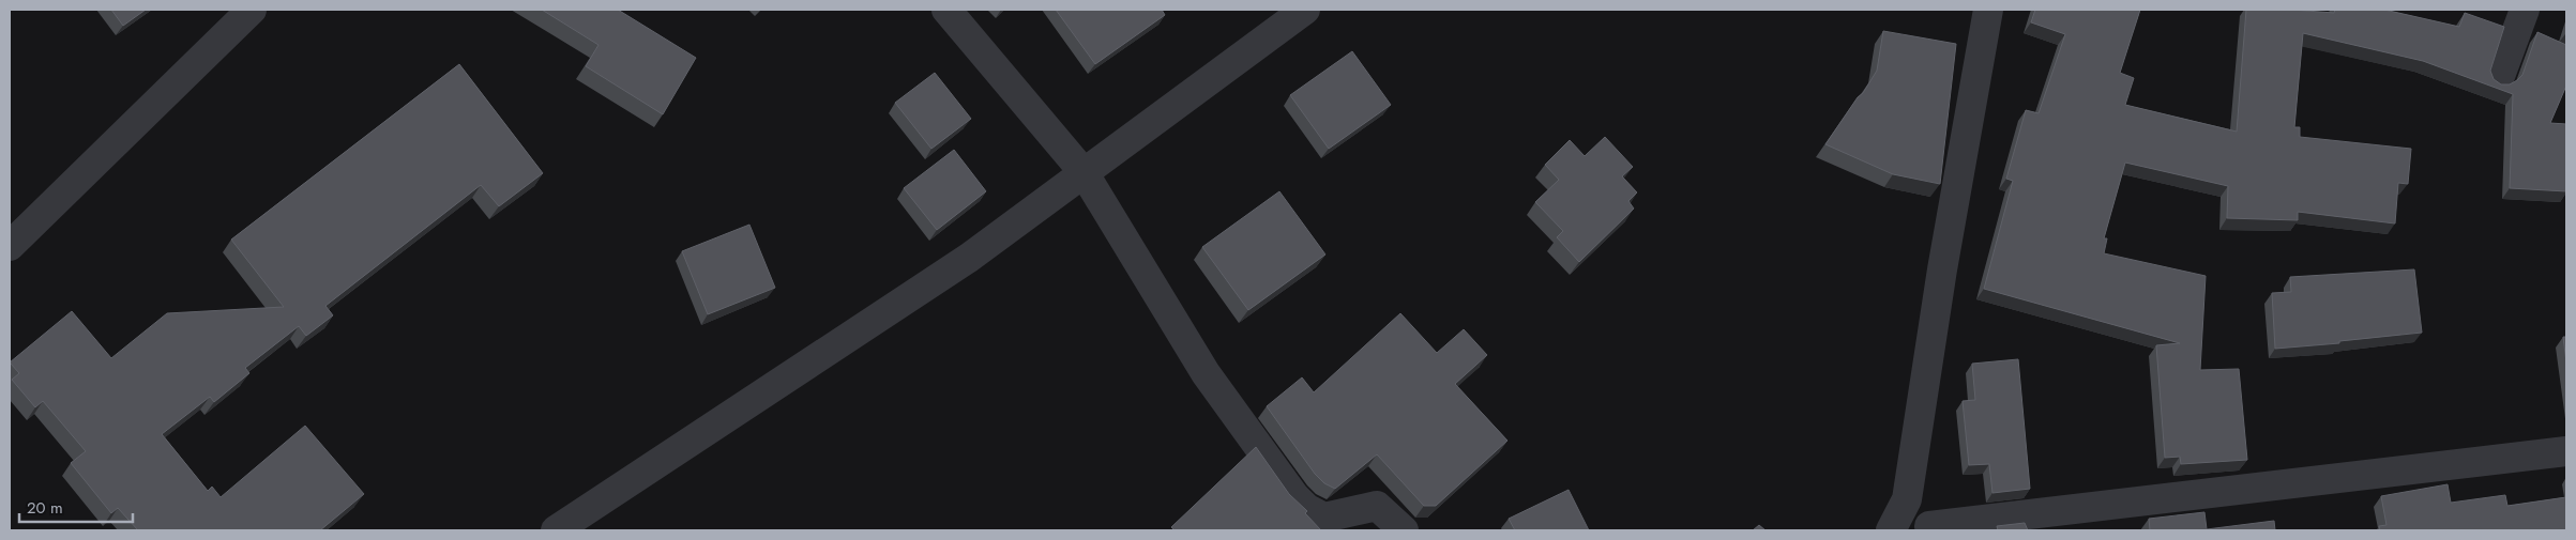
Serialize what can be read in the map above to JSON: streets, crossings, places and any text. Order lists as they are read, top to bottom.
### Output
{
  "scale_bar": "20 m"
}
